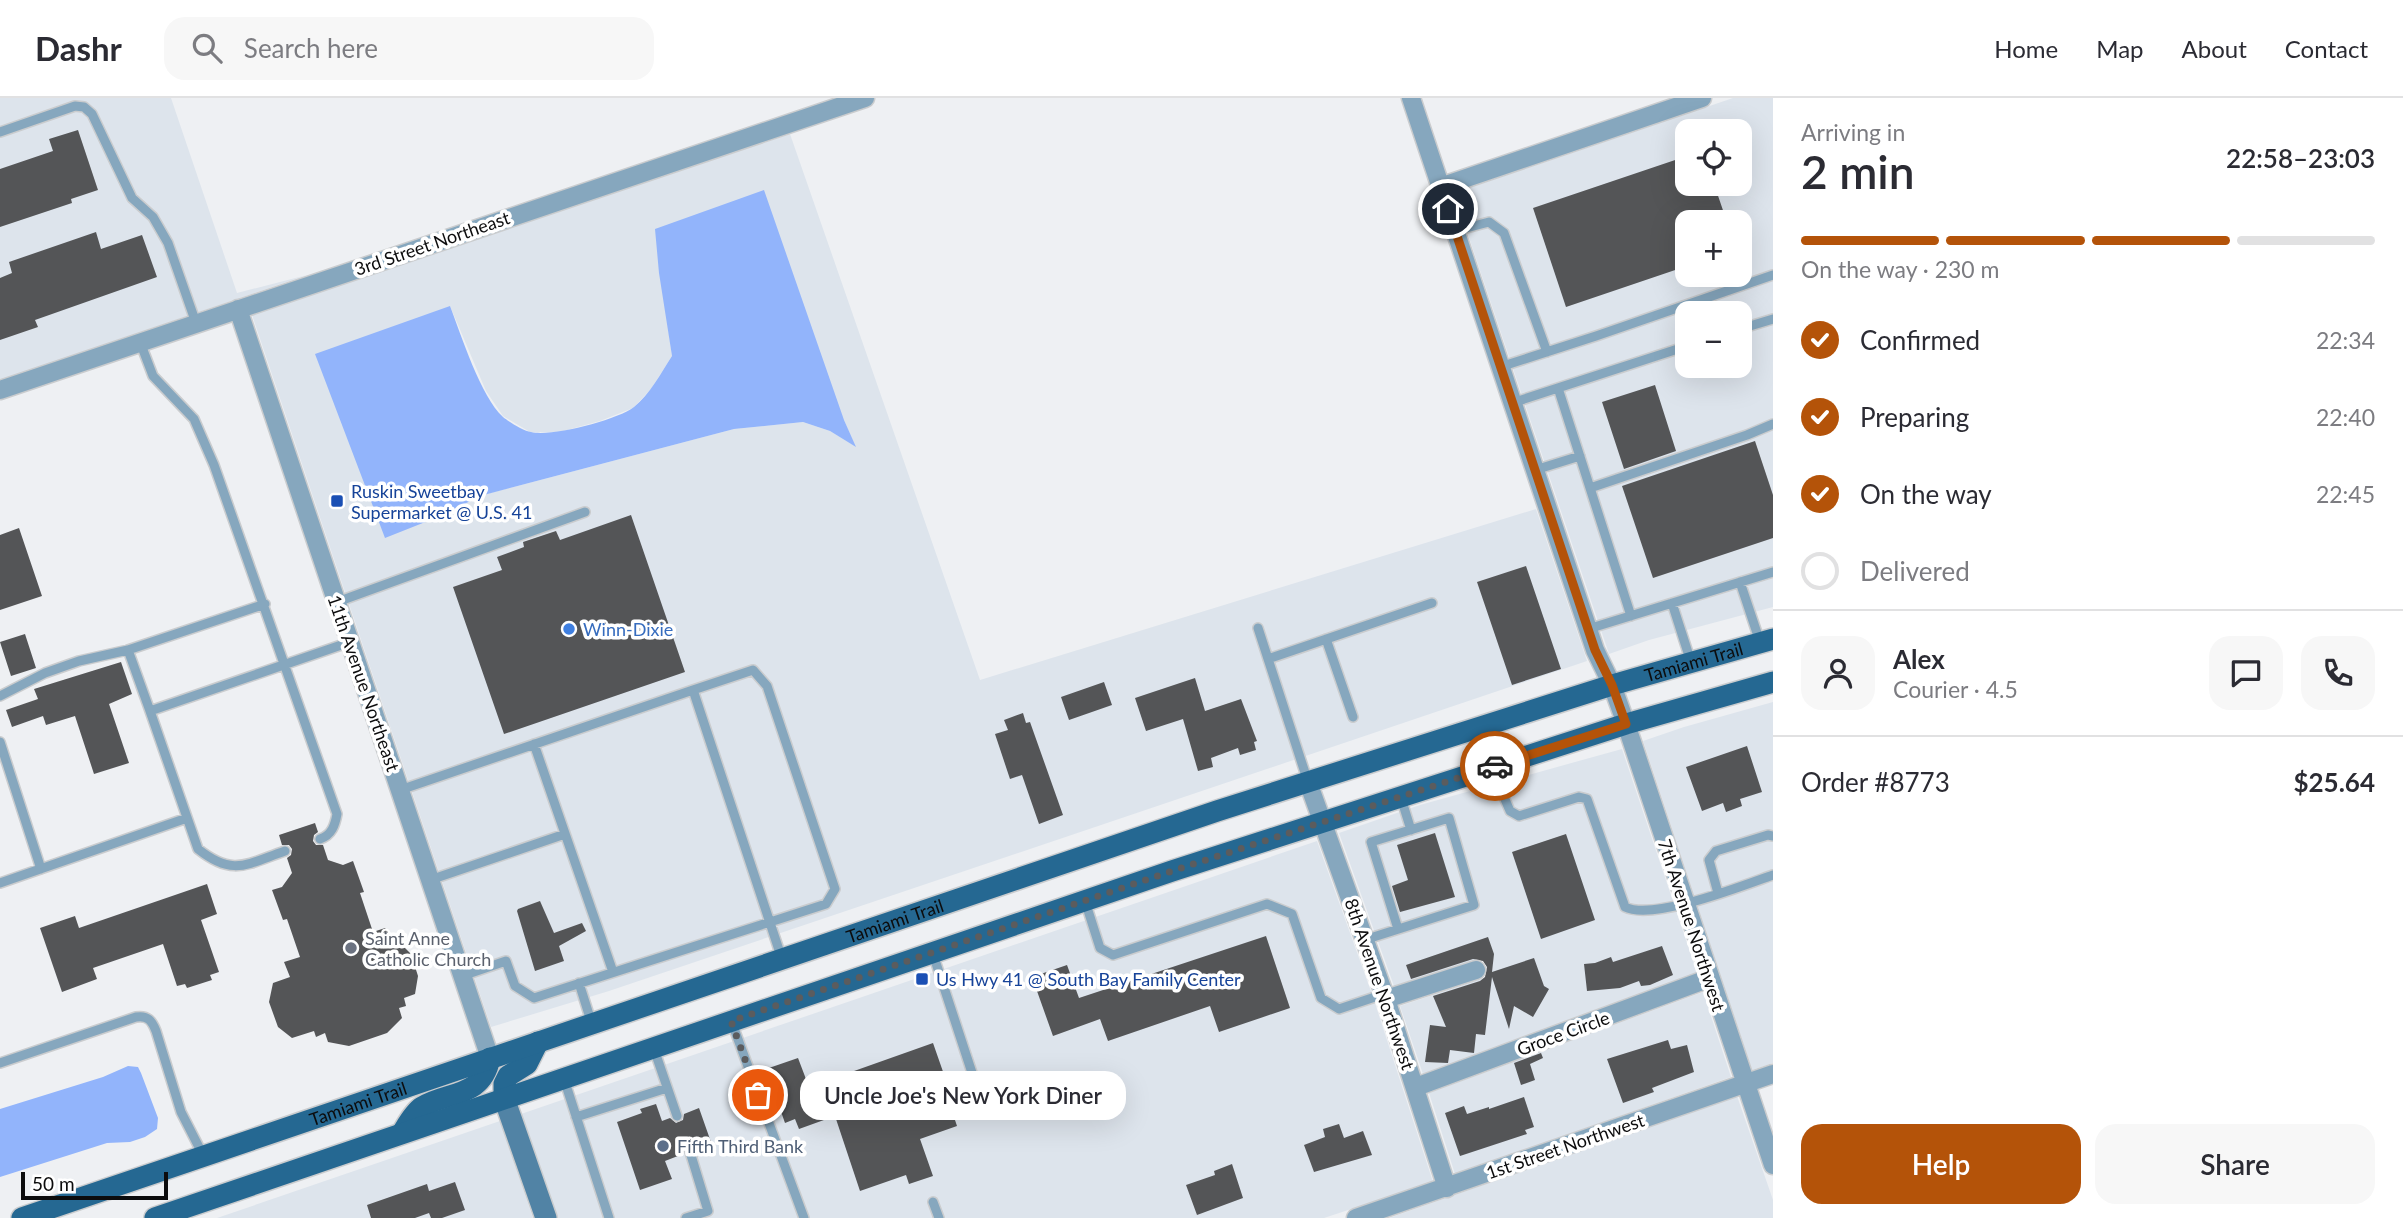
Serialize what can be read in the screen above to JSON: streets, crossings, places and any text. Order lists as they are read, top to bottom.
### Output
{
  "streets": {
    "main road": ["Tamiami Trail"],
    "street": [
      "3rd Street Northeast",
      "11th Avenue Northeast",
      "7th Avenue Northwest",
      "8th Avenue Northwest",
      "Groce Circle",
      "1st Street Northwest"
    ]
  },
  "crossings": [
    ["3rd Street Northeast", "11th Avenue Northeast"],
    ["Tamiami Trail", "11th Avenue Northeast"],
    ["Tamiami Trail", "7th Avenue Northwest"],
    ["Tamiami Trail", "8th Avenue Northwest"],
    ["7th Avenue Northwest", "Groce Circle"],
    ["7th Avenue Northwest", "1st Street Northwest"],
    ["8th Avenue Northwest", "Groce Circle"],
    ["8th Avenue Northwest", "1st Street Northwest"]
  ],
  "places": {
    "transit": ["Ruskin Sweetbay Supermarket @ U.S. 41", "Us Hwy 41 @ South Bay Family Center"],
    "other": [
      "Winn-Dixie",
      "Saint Anne Catholic Church",
      "Uncle Joe's New York Diner",
      "Fifth Third Bank"
    ]
  },
  "scale_bar": "50 m",
  "page": {
    "header": "Dashr",
    "search": "Search here",
    "nav": [
      "Home",
      "Map",
      "About",
      "Contact"
    ],
    "heading": ["2 min", "Arriving in", "22:58–23:03"],
    "panel": [
      "Alex",
      "Courier · 4.5",
      "Order #8773",
      "$25.64"
    ],
    "map_buttons": ["+", "−"],
    "bar": "On the way · 230 m",
    "list": [
      ["Confirmed", "22:34"],
      ["Preparing", "22:40"],
      ["On the way", "22:45"],
      "Delivered"
    ],
    "bubble": "Uncle Joe's New York Diner",
    "buttons": ["Help", "Share"],
    "scale": "50 m"
  }
}
